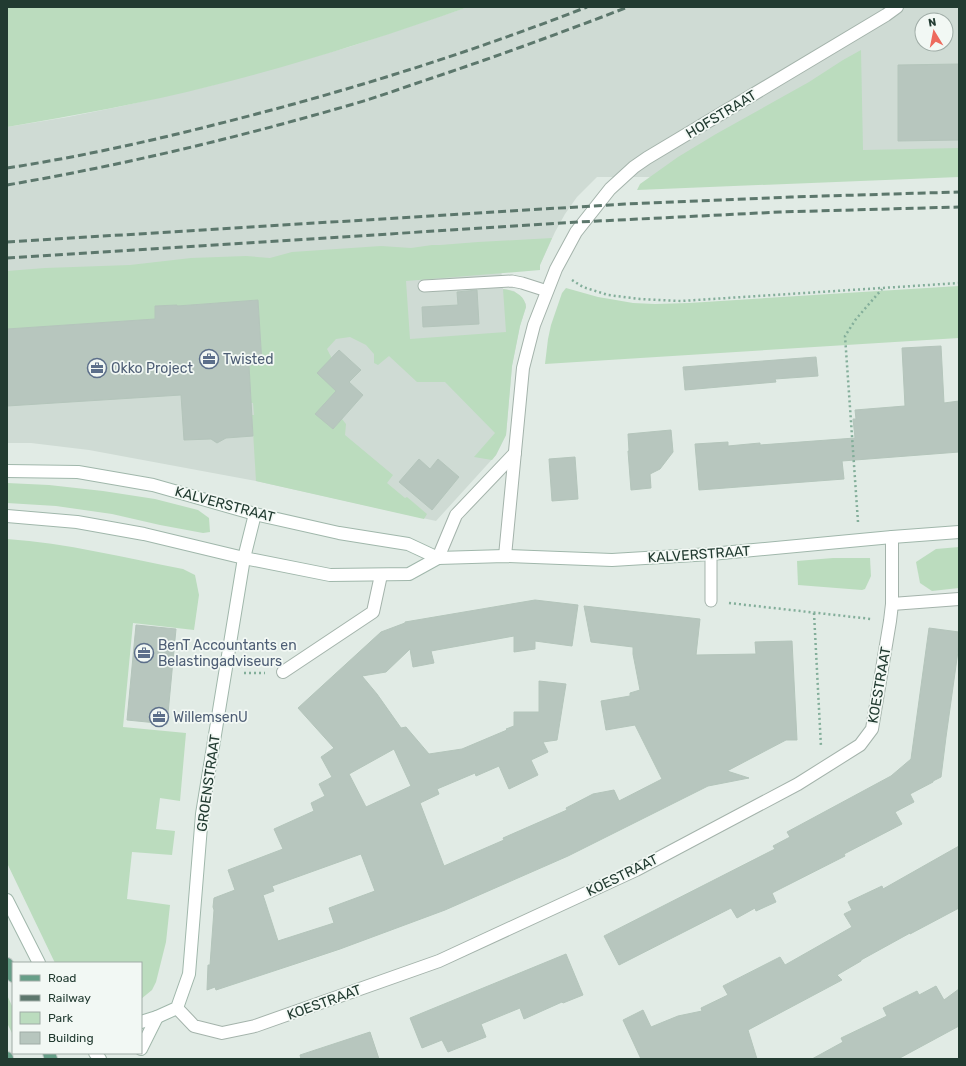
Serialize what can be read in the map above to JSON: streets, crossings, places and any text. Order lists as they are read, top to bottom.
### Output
{
  "streets": {
    "street": [
      "HOFSTRAAT",
      "KALVERSTRAAT",
      "KOESTRAAT",
      "GROENSTRAAT"
    ]
  },
  "crossings": [
    ["HOFSTRAAT", "KALVERSTRAAT"],
    ["KALVERSTRAAT", "KOESTRAAT"],
    ["KALVERSTRAAT", "GROENSTRAAT"],
    ["KOESTRAAT", "GROENSTRAAT"]
  ],
  "places": {
    "office": [
      "Twisted",
      "Okko Project",
      "BenT Accountants en Belastingadviseurs",
      "WillemsenU"
    ]
  },
  "legend": [
    "Road",
    "Railway",
    "Park",
    "Building"
  ],
  "north": "top"
}
